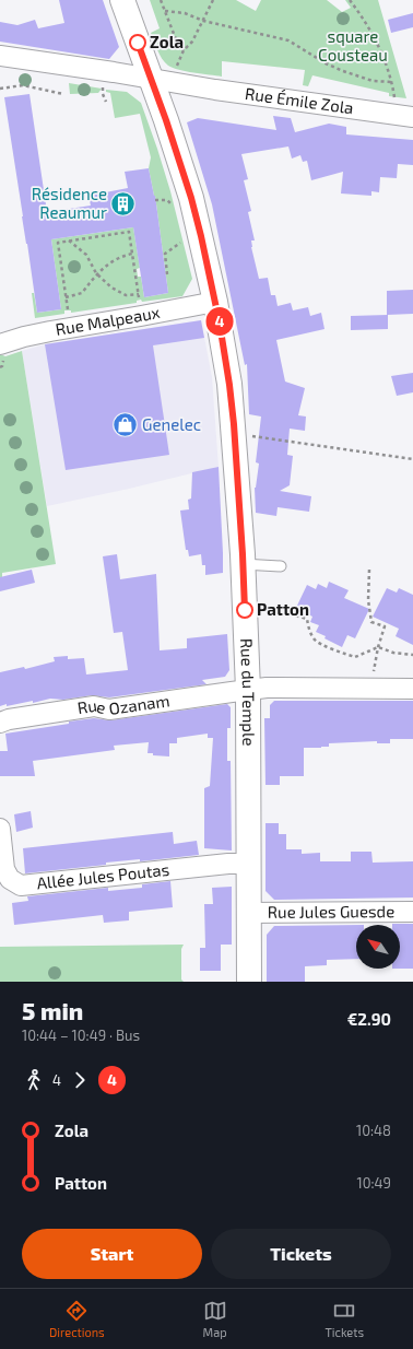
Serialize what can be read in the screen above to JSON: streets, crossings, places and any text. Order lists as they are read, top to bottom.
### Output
{
  "streets": {
    "street": [
      "Rue Émile Zola",
      "Rue Malpeaux",
      "Rue du Temple",
      "Rue Ozanam",
      "Allée Jules Poutas",
      "Rue Jules Guesde"
    ]
  },
  "crossings": [
    ["Rue Émile Zola", "Rue du Temple"],
    ["Rue Malpeaux", "Rue du Temple"],
    ["Rue du Temple", "Rue Ozanam"],
    ["Rue du Temple", "Allée Jules Poutas"],
    ["Rue du Temple", "Rue Jules Guesde"]
  ],
  "parks": ["square Cousteau"],
  "places": {
    "other": ["Zola", "Patton"],
    "building": ["Résidence Reaumur"],
    "shop": ["Genelec"]
  },
  "lines": ["bus line 4"],
  "north": "top left",
  "page": {
    "on_map": "4",
    "heading": ["5 min", "10:44 – 10:49 · Bus", "€2.90"],
    "legs": ["4", "4"],
    "list": [
      {
        "name": "Zola",
        "value": "10:48"
      },
      {
        "name": "Patton",
        "value": "10:49"
      }
    ],
    "buttons": ["Start", "Tickets"],
    "tabs": ["Directions", "Map", "Tickets"]
  }
}
